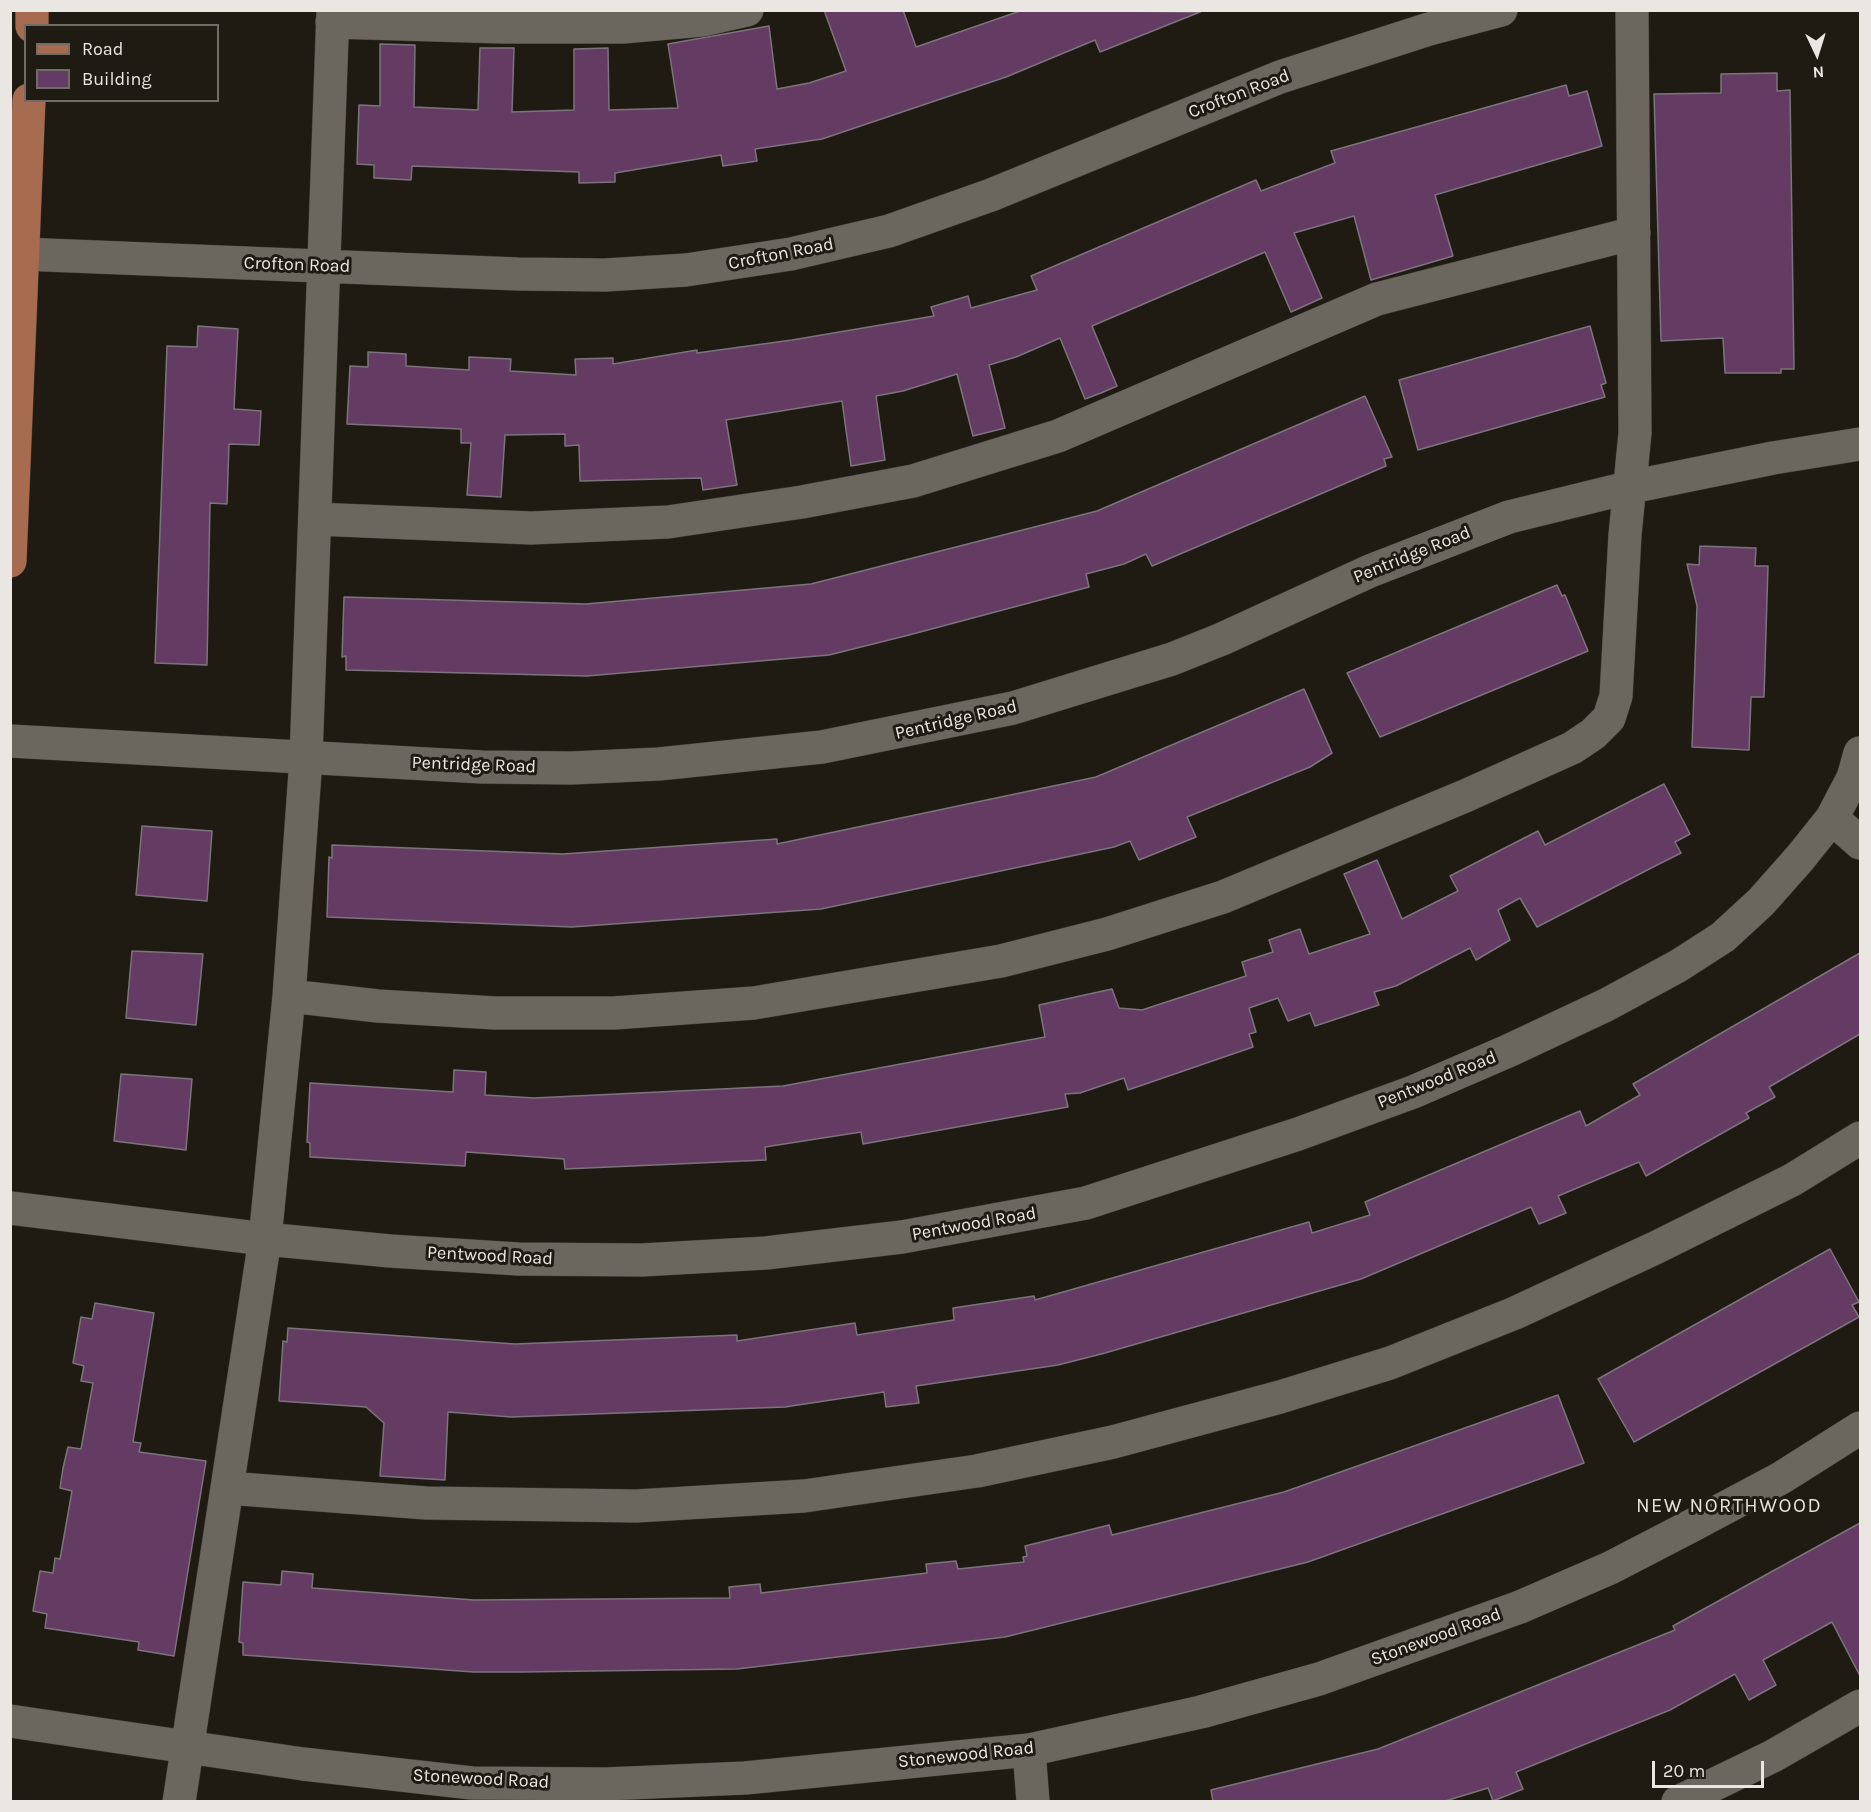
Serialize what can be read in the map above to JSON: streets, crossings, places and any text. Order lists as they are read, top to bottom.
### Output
{
  "streets": {
    "street": [
      "Crofton Road",
      "Pentridge Road",
      "Pentwood Road",
      "Stonewood Road"
    ]
  },
  "districts": ["NEW NORTHWOOD"],
  "legend": ["Road", "Building"],
  "scale_bar": "20 m",
  "north": "bottom"
}
